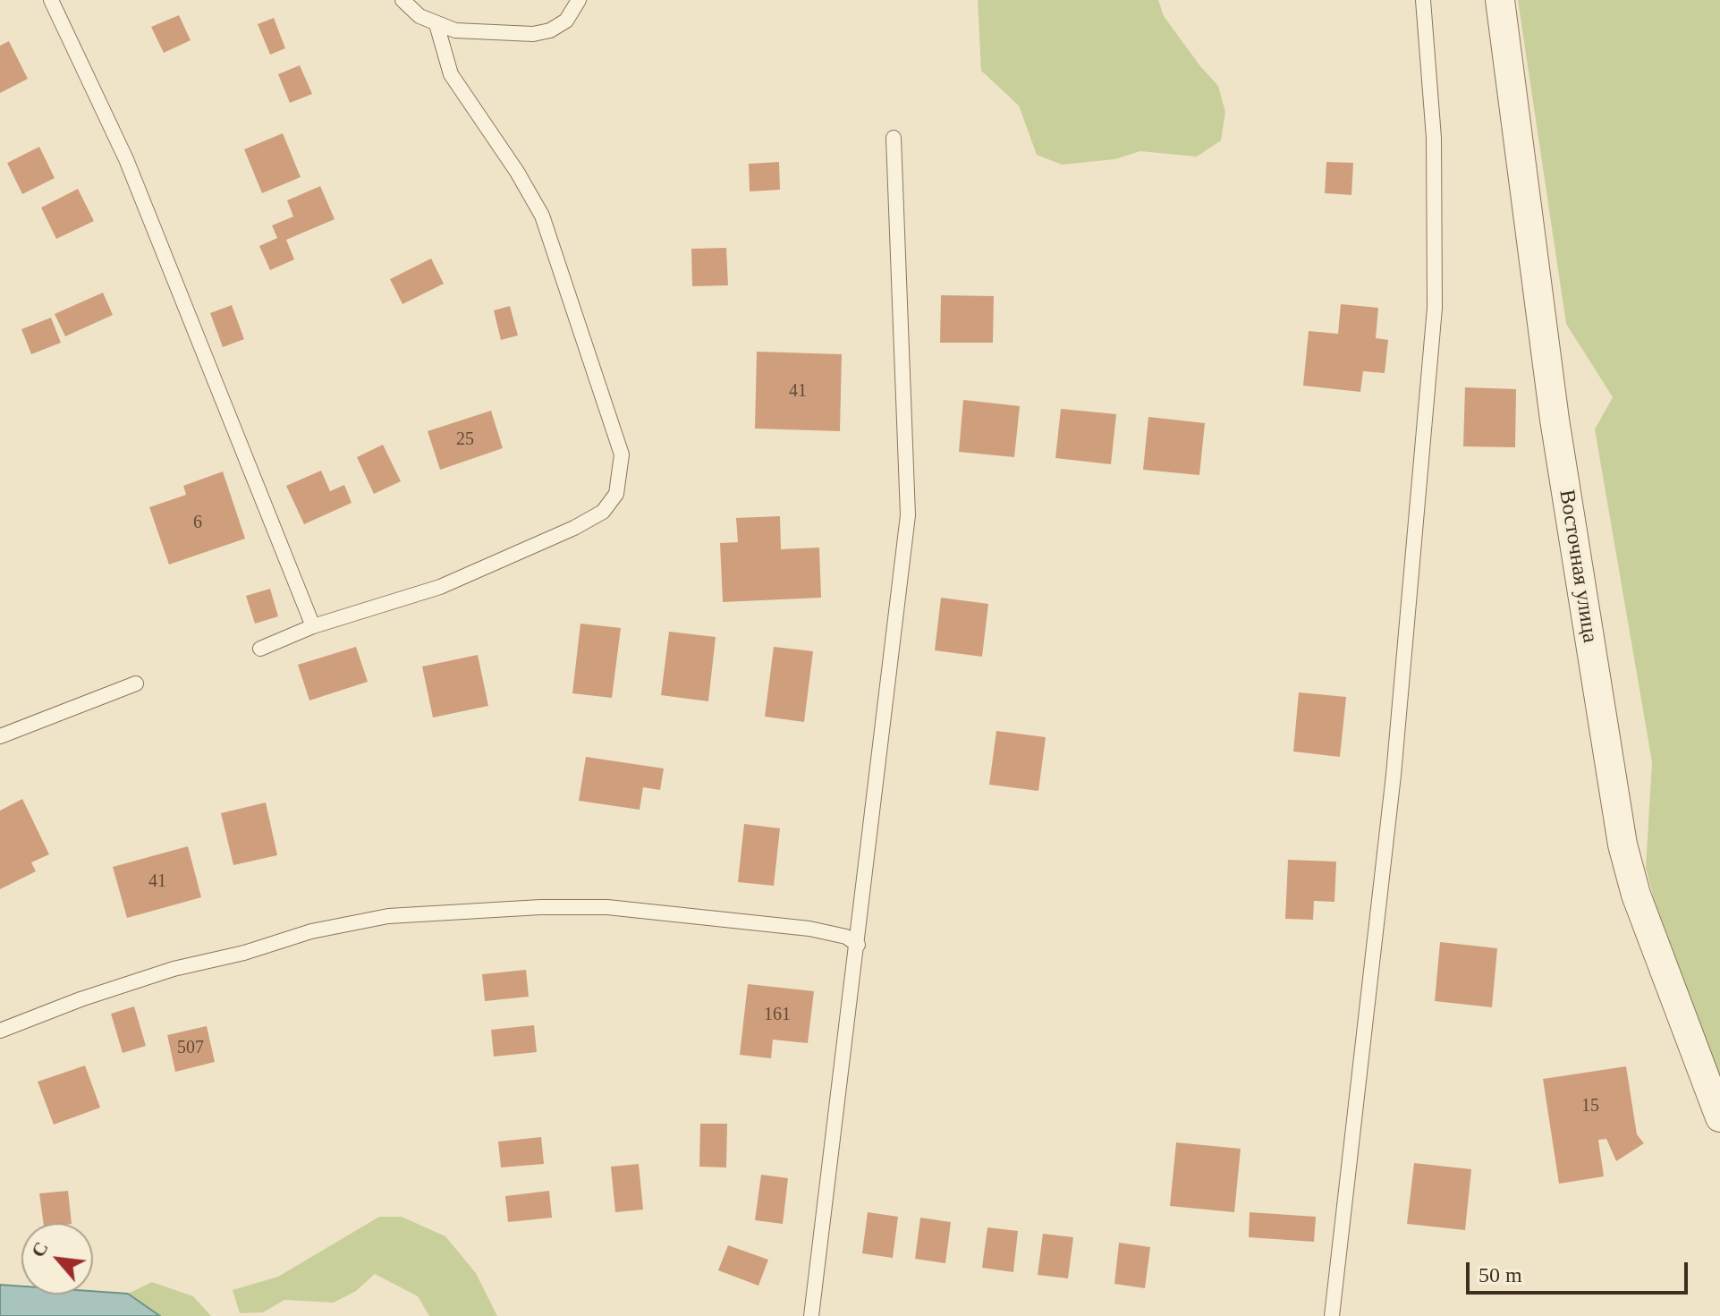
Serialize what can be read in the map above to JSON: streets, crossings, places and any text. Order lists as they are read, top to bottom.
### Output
{
  "streets": {
    "street": ["Восточная улица"]
  },
  "house_numbers": [
    "41",
    "25",
    "6",
    "41",
    "161",
    "507",
    "15"
  ],
  "scale_bar": "50 m",
  "north": "top left"
}
